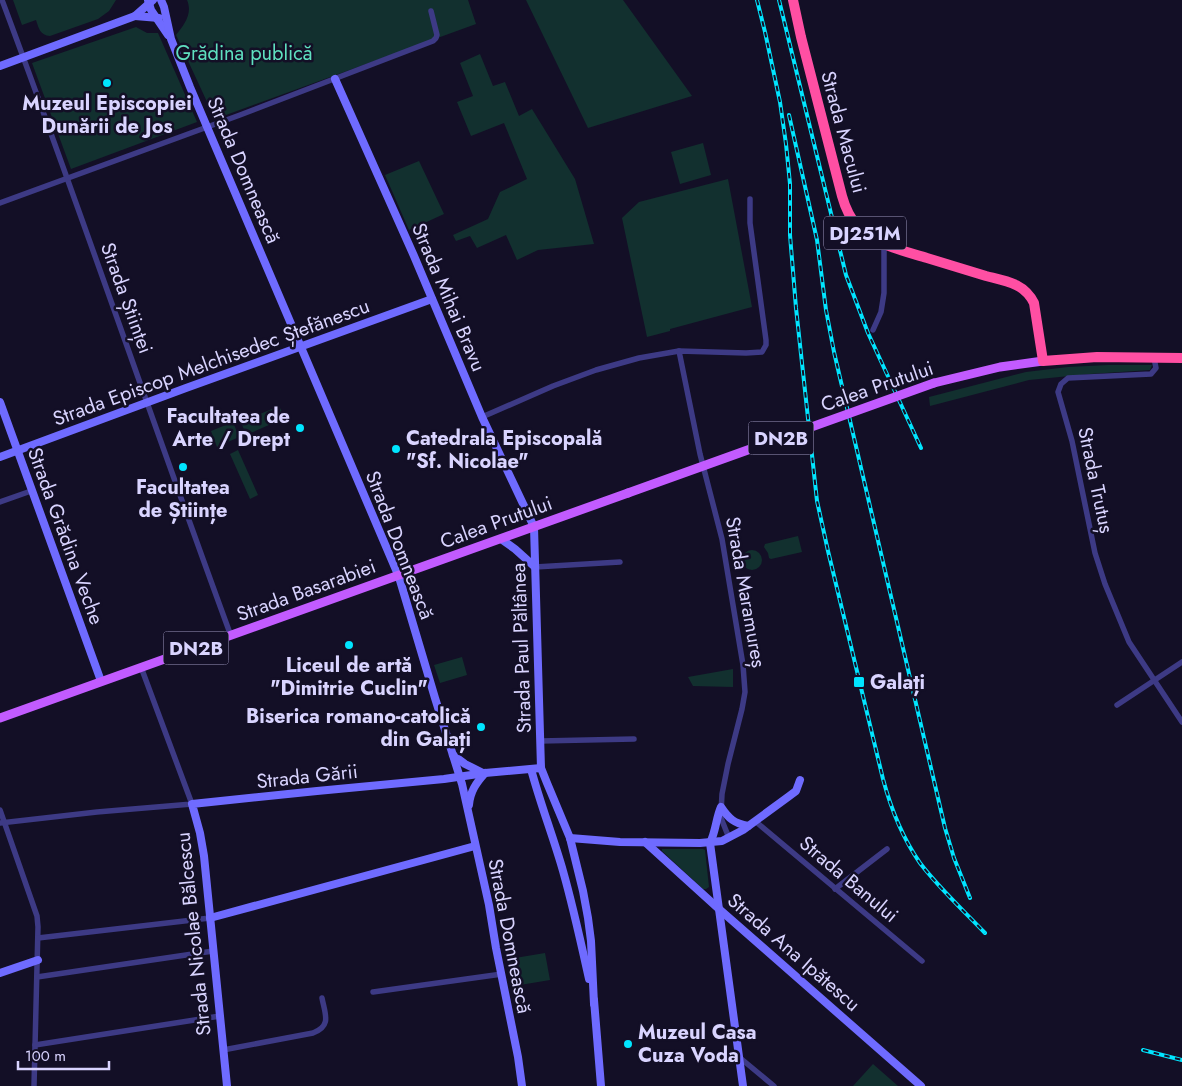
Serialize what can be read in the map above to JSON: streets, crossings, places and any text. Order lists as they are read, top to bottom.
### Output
{
  "streets": {
    "highway": [
      "Strada Macului",
      "DJ251M",
      "Calea Prutului",
      "DN2B"
    ],
    "main road": ["Strada Basarabiei"],
    "street": [
      "Strada Domnească",
      "Strada Mihai Bravu",
      "Strada Științei",
      "Strada Episcop Melchisedec Ștefănescu",
      "Strada Trutuș",
      "Strada Grădina Veche",
      "Strada Maramureș",
      "Strada Paul Păltânea",
      "Strada Gării",
      "Strada Banului",
      "Strada Nicolae Bălcescu",
      "Strada Ana Ipătescu"
    ]
  },
  "crossings": [
    ["Strada Macului", "Calea Prutului"],
    ["Strada Domnească", "Strada Episcop Melchisedec Ștefănescu"],
    ["Strada Domnească", "Calea Prutului"],
    ["Strada Domnească", "Strada Basarabiei"],
    ["Strada Domnească", "Strada Gării"],
    ["Strada Mihai Bravu", "Strada Episcop Melchisedec Ștefănescu"],
    ["Strada Mihai Bravu", "Calea Prutului"],
    ["Strada Mihai Bravu", "Strada Paul Păltânea"],
    ["Strada Științei", "Strada Episcop Melchisedec Ștefănescu"],
    ["Strada Științei", "Strada Basarabiei"],
    ["Strada Episcop Melchisedec Ștefănescu", "Strada Grădina Veche"],
    ["Calea Prutului", "Strada Trutuș"],
    ["Calea Prutului", "Strada Basarabiei"],
    ["Calea Prutului", "Strada Paul Păltânea"],
    ["Strada Grădina Veche", "Strada Basarabiei"],
    ["Strada Basarabiei", "Strada Nicolae Bălcescu"],
    ["Strada Paul Păltânea", "Strada Gării"],
    ["Strada Gării", "Strada Nicolae Bălcescu"]
  ],
  "parks": ["Grădina publică"],
  "places": {
    "other": [
      "Muzeul Episcopiei Dunării de Jos",
      "Facultatea de Arte / Drept",
      "Catedrala Episcopală \"Sf. Nicolae\"",
      "Facultatea de Științe",
      "Liceul de artă \"Dimitrie Cuclin\"",
      "Biserica romano-catolică din Galați",
      "Muzeul Casa Cuza Voda"
    ],
    "transit": ["Galați"]
  },
  "scale_bar": "100 m"
}
